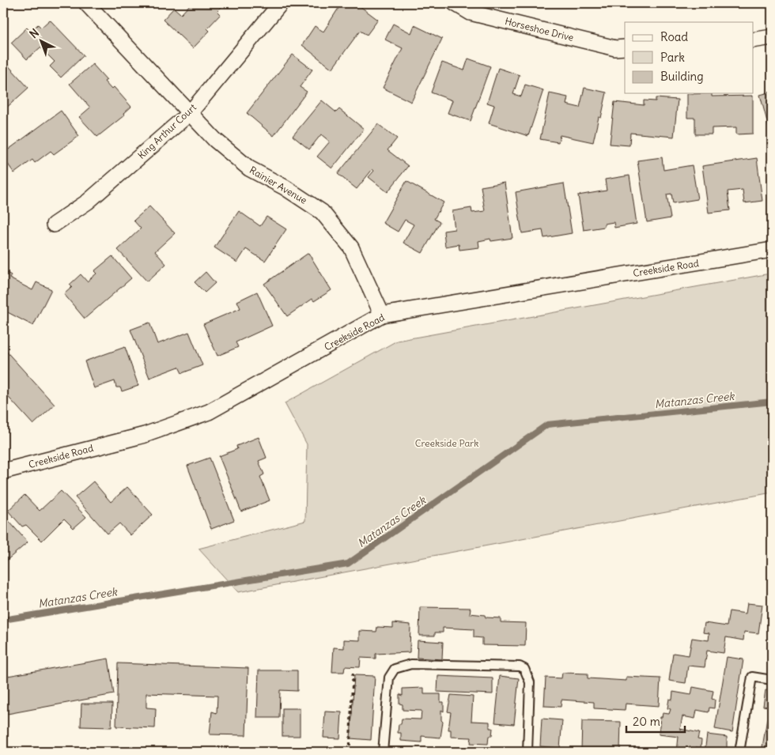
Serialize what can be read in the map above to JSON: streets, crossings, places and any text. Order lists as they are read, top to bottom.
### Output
{
  "streets": {
    "street": [
      "Horseshoe Drive",
      "King Arthur Court",
      "Rainier Avenue",
      "Creekside Road"
    ]
  },
  "crossings": [
    ["King Arthur Court", "Rainier Avenue"],
    ["Rainier Avenue", "Creekside Road"]
  ],
  "water": ["Matanzas Creek"],
  "parks": ["Creekside Park"],
  "legend": ["Road", "Park", "Building"],
  "scale_bar": "20 m",
  "north": "top left"
}
